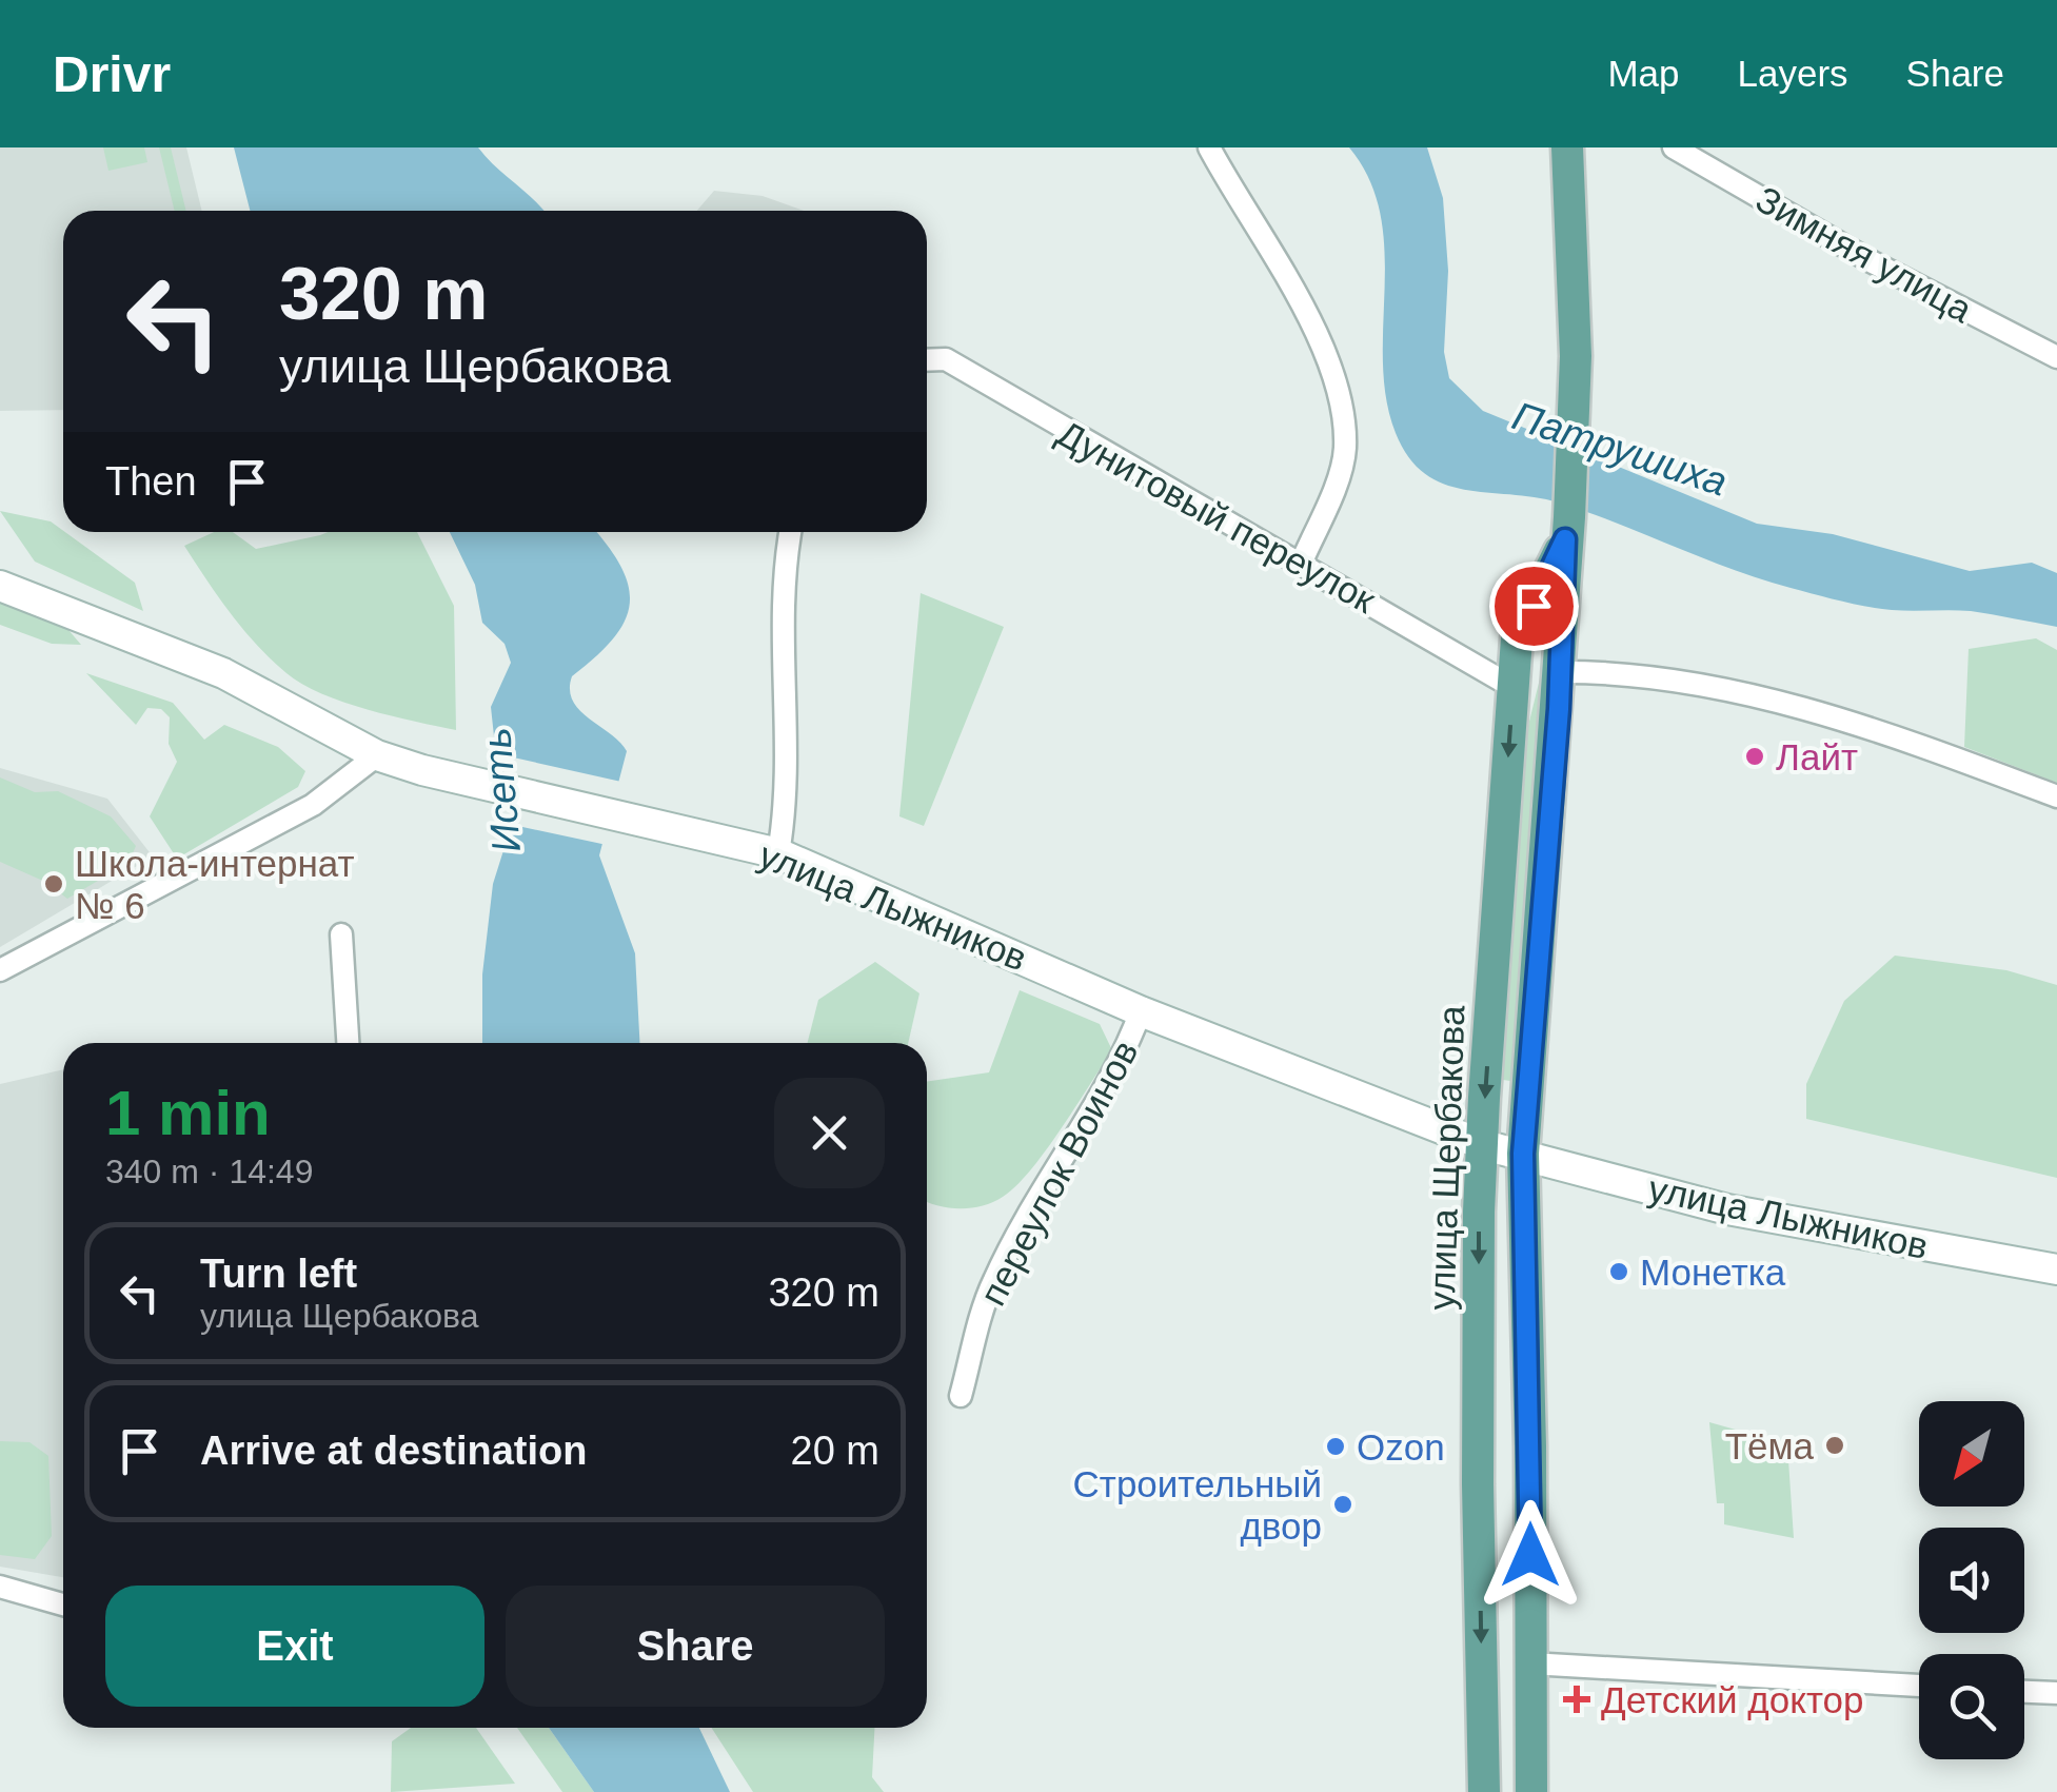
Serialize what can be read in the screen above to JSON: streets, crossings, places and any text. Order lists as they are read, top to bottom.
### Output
{
  "streets": {
    "main road": ["улица Щербакова"],
    "street": [
      "Зимняя улица",
      "Дунитовый переулок",
      "улица Лыжников",
      "переулок Воинов"
    ]
  },
  "crossings": [
    ["Дунитовый переулок", "улица Щербакова"],
    ["улица Лыжников", "улица Щербакова"],
    ["улица Лыжников", "переулок Воинов"]
  ],
  "water": ["Патрушиха", "Исеть"],
  "places": {
    "other": [
      "Лайт",
      "Школа-интернат № 6",
      "Монетка",
      "Тёма",
      "Ozon",
      "Строительный двор"
    ],
    "health": ["Детский доктор"]
  },
  "north": "bottom left",
  "page": {
    "header": "Drivr",
    "nav": ["Map", "Layers", "Share"],
    "turn": ["320 m", "улица Щербакова"],
    "then": "Then",
    "heading": ["1 min", "340 m · 14:49"],
    "list": [
      {
        "name": "Turn left",
        "note": "улица Щербакова",
        "value": "320 m"
      },
      {
        "name": "Arrive at destination",
        "value": "20 m"
      }
    ],
    "buttons": ["Exit", "Share"]
  }
}
